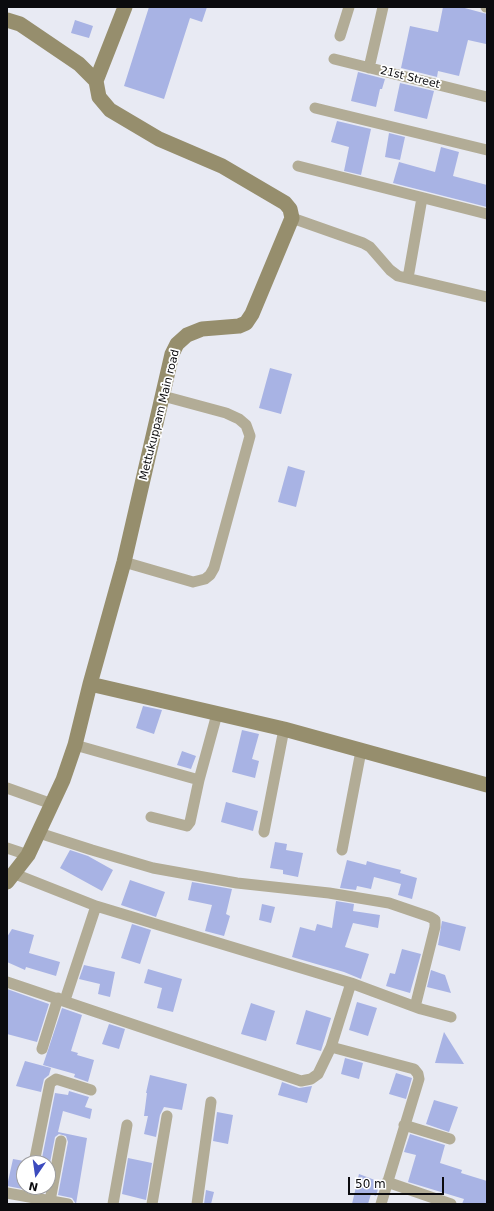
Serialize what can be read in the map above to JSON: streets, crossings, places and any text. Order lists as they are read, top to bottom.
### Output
{
  "streets": {
    "main road": ["Mettukuppam Main road"],
    "street": ["21st Street"]
  },
  "scale_bar": "50 m",
  "north": "bottom"
}
